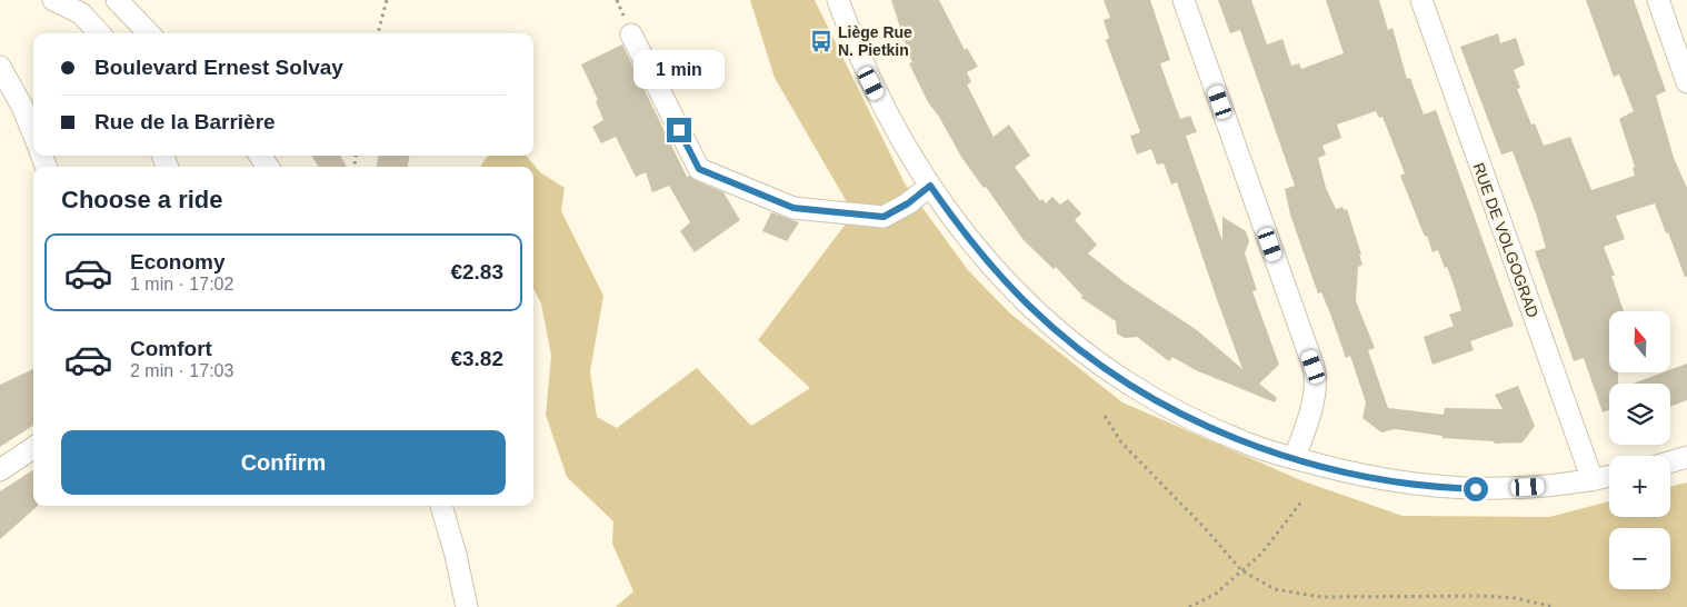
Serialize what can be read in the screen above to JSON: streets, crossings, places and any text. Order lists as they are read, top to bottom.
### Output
{
  "streets": {
    "street": ["RUE DE VOLGOGRAD"]
  },
  "places": {
    "bus stop": ["Liège Rue N. Pietkin"]
  },
  "north": "top",
  "page": {
    "banner": ["Boulevard Ernest Solvay", "Rue de la Barrière"],
    "bubble": "1 min",
    "heading": "Choose a ride",
    "list": [
      {
        "name": "Economy",
        "note": "1 min · 17:02",
        "value": "€2.83"
      },
      {
        "name": "Comfort",
        "note": "2 min · 17:03",
        "value": "€3.82"
      }
    ],
    "map_buttons": ["+", "−"],
    "buttons": "Confirm"
  }
}
